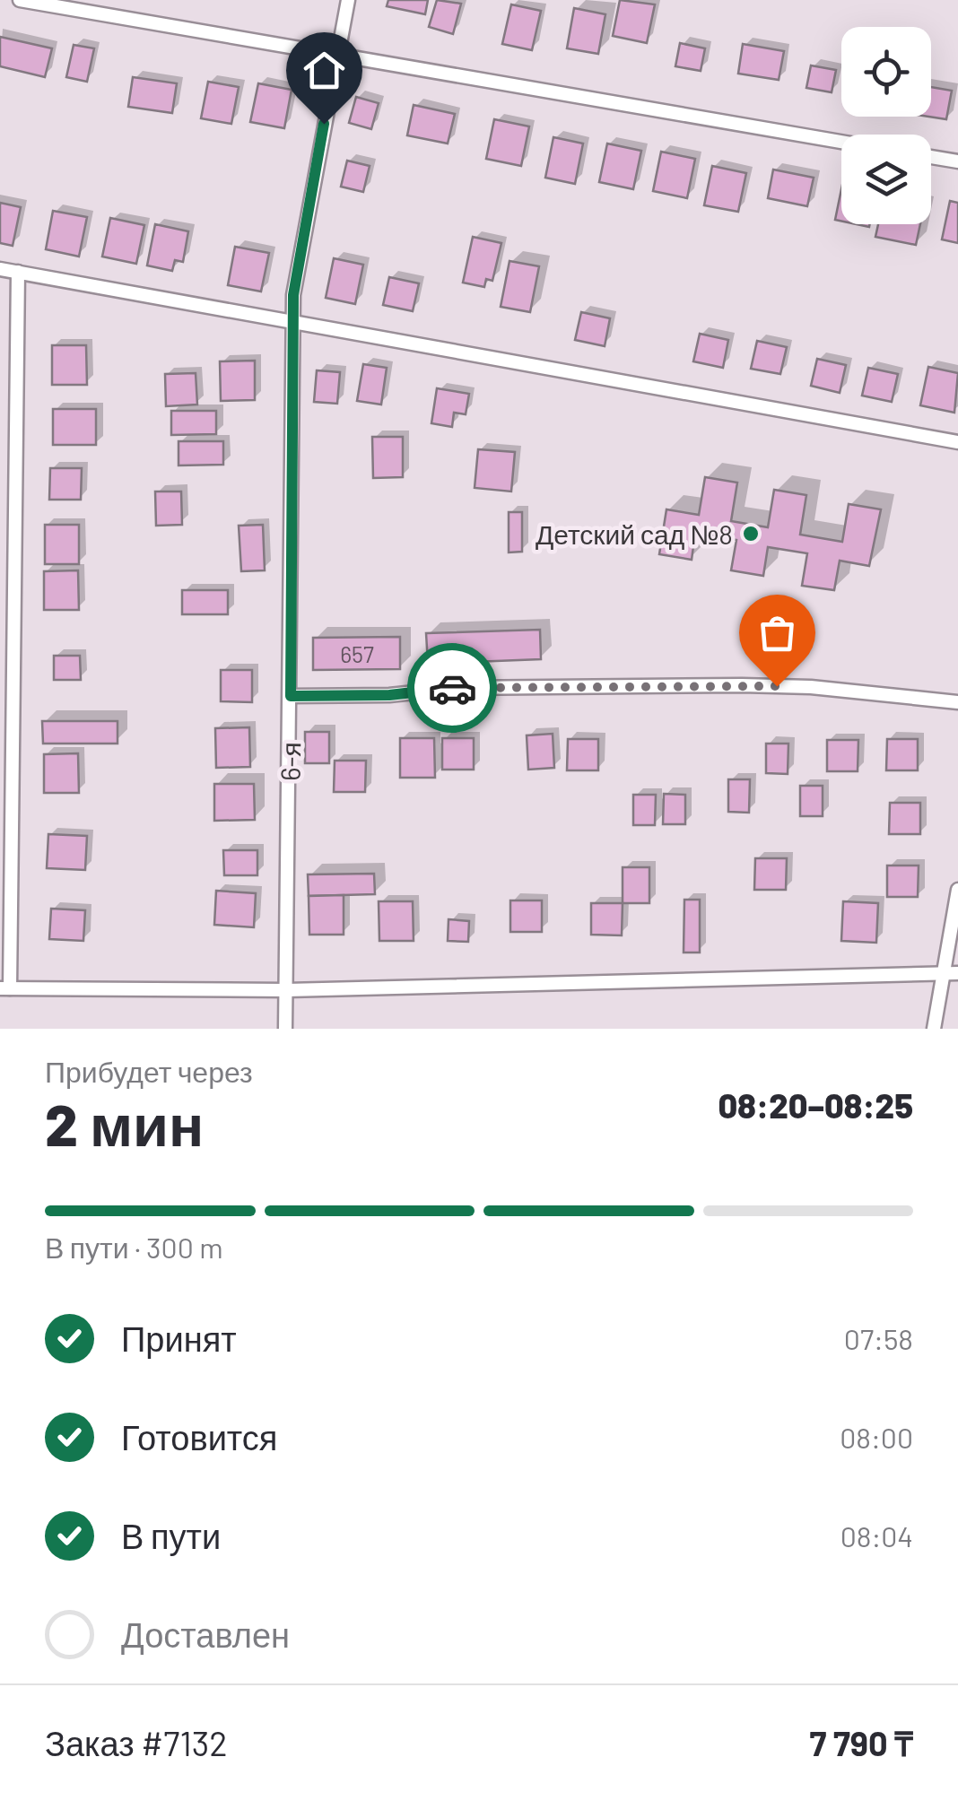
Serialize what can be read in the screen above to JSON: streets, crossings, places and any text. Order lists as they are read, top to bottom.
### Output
{
  "streets": {
    "street": ["6-я"]
  },
  "places": ["Детский сад №8"],
  "house_numbers": ["657"],
  "page": {
    "heading": ["2 мин", "Прибудет через", "08:20–08:25"],
    "panel": ["Заказ #7132", "7 790 ₸"],
    "bar": "В пути · 300 m",
    "list": [
      ["Принят", "07:58"],
      ["Готовится", "08:00"],
      ["В пути", "08:04"],
      "Доставлен"
    ]
  }
}
